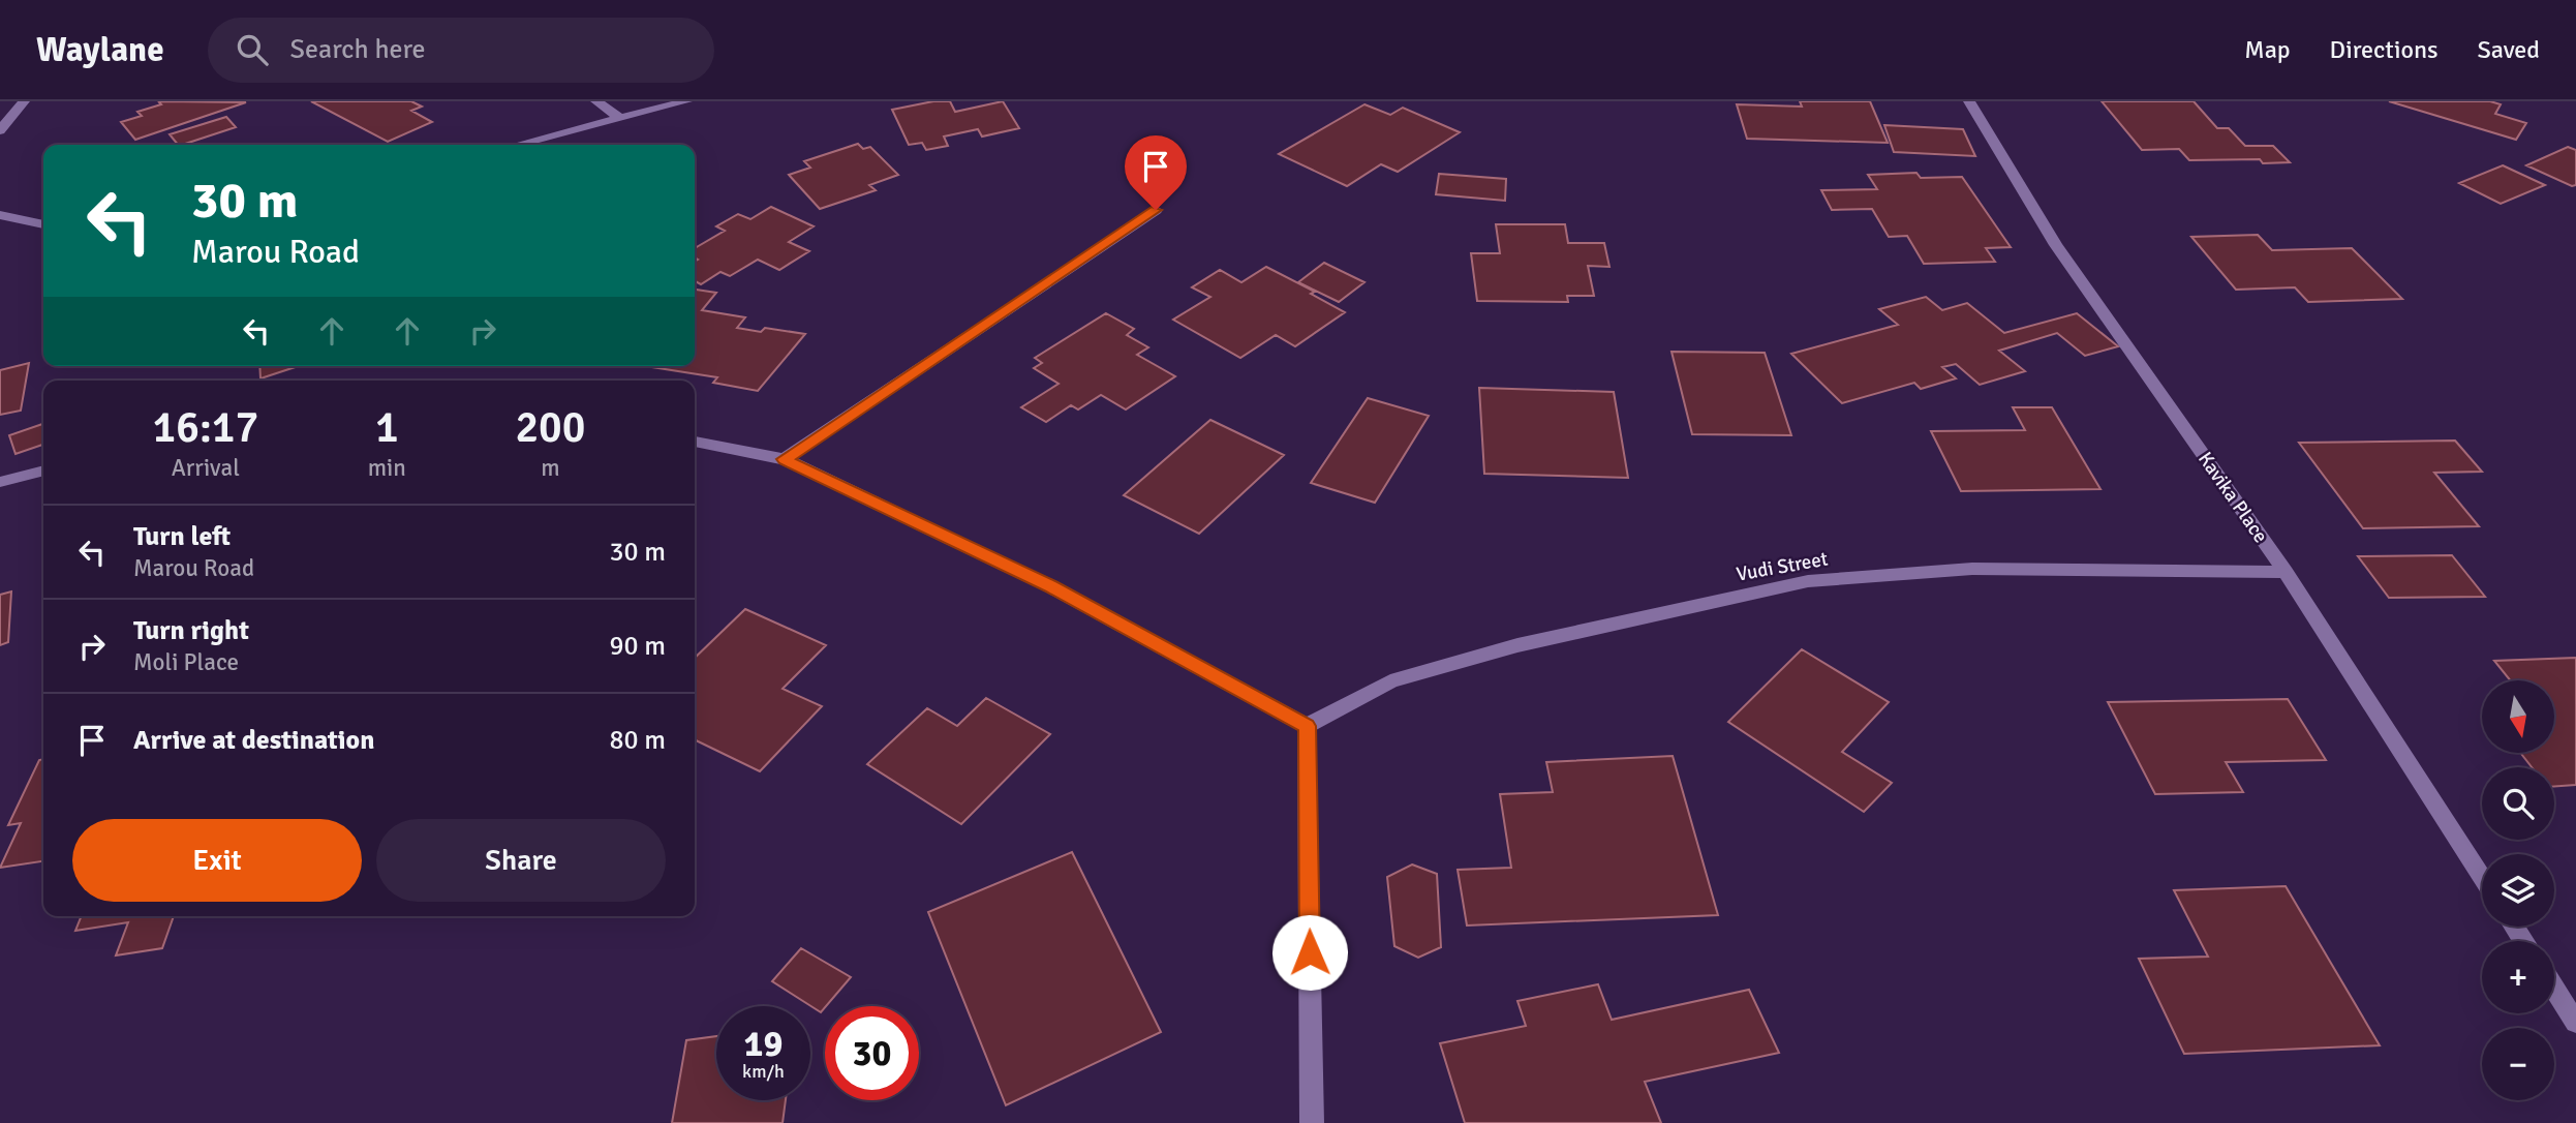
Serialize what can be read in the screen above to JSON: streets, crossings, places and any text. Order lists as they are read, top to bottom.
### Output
{
  "streets": {
    "street": ["Kavika Place", "Vudi Street"]
  },
  "crossings": [
    ["Kavika Place", "Vudi Street"]
  ],
  "north": "bottom",
  "page": {
    "header": "Waylane",
    "search": "Search here",
    "nav": ["Map", "Directions", "Saved"],
    "turn": ["30 m", "Marou Road"],
    "eta": [
      "16:17",
      "Arrival",
      "1",
      "min",
      "200",
      "m"
    ],
    "list": [
      {
        "name": "Turn left",
        "note": "Marou Road",
        "value": "30 m"
      },
      {
        "name": "Turn right",
        "note": "Moli Place",
        "value": "90 m"
      },
      {
        "name": "Arrive at destination",
        "value": "80 m"
      }
    ],
    "map_buttons": ["+", "−"],
    "buttons": ["Exit", "Share"],
    "speed": "19 km/h",
    "limit": "30"
  }
}
